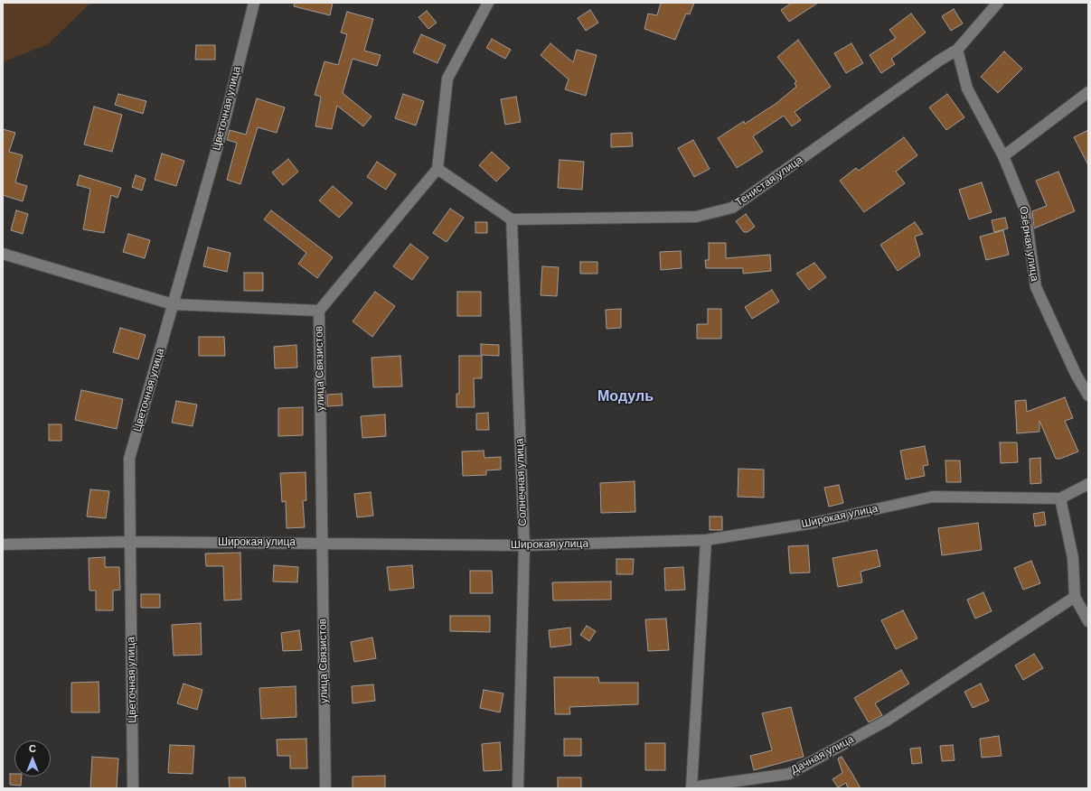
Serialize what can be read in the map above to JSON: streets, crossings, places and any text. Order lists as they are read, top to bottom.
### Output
{
  "streets": {
    "street": [
      "Цветочная улица",
      "Тенистая улица",
      "Озёрная улица",
      "улица Связистов",
      "Солнечная улица",
      "Широкая улица",
      "Дачная улица"
    ]
  },
  "crossings": [
    ["Цветочная улица", "Широкая улица"],
    ["Тенистая улица", "Озёрная улица"],
    ["Тенистая улица", "Солнечная улица"],
    ["улица Связистов", "Широкая улица"],
    ["Солнечная улица", "Широкая улица"],
    ["Широкая улица", "Дачная улица"]
  ],
  "districts": ["Модуль"],
  "north": "top"
}
